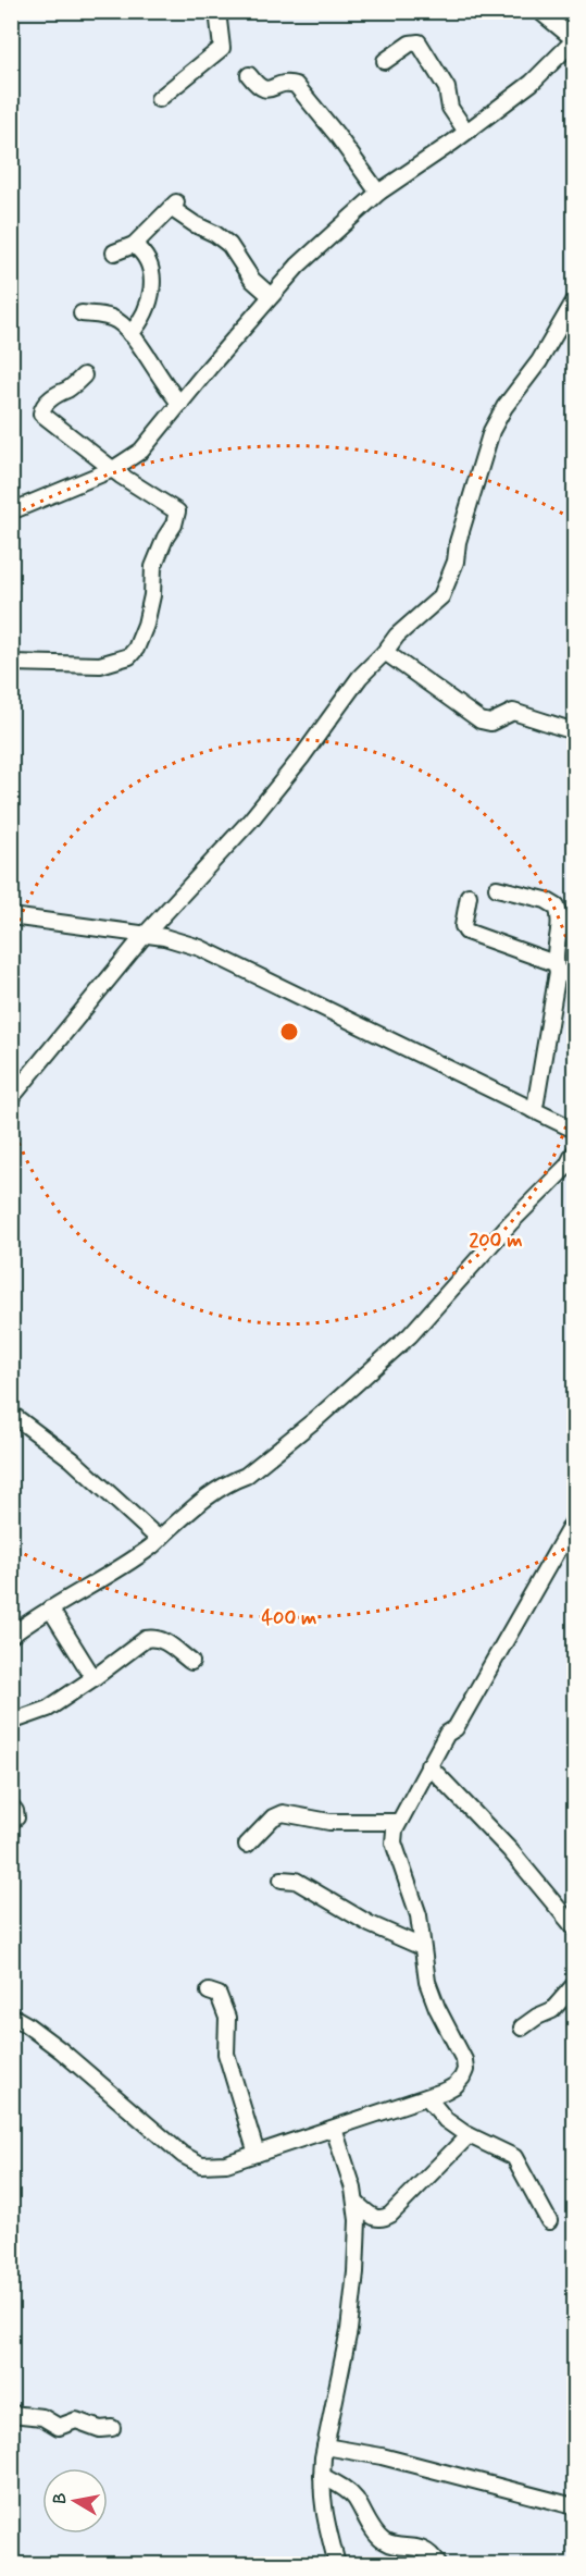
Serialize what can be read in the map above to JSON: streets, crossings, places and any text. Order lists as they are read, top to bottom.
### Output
{
  "north": "left",
  "rings": ["200 m", "400 m"]
}
